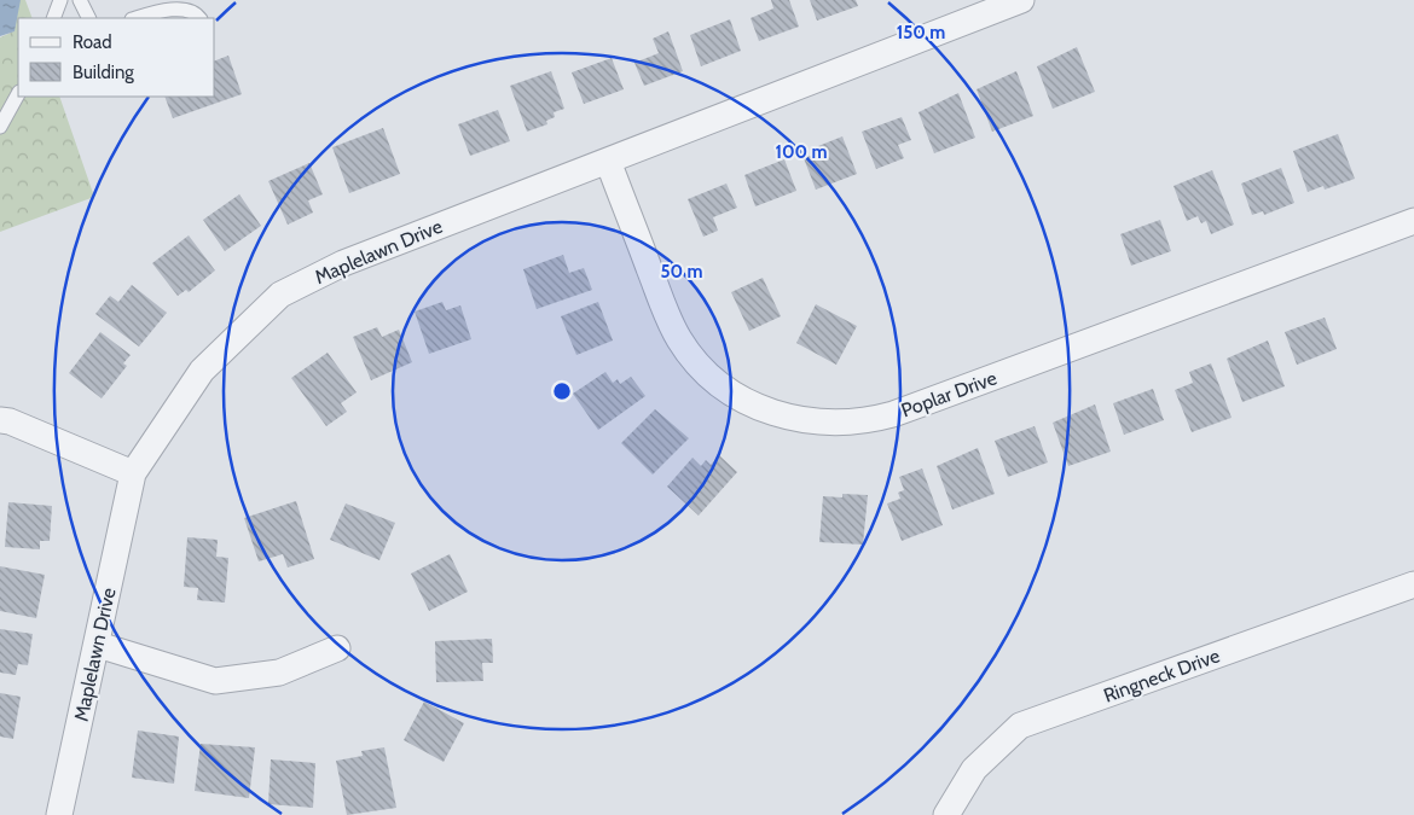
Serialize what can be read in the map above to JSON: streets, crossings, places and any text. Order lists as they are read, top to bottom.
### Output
{
  "streets": {
    "street": ["Maplelawn Drive", "Poplar Drive", "Ringneck Drive"]
  },
  "crossings": [
    ["Maplelawn Drive", "Poplar Drive"]
  ],
  "legend": ["Road", "Building"],
  "rings": ["150 m", "100 m", "50 m"]
}
